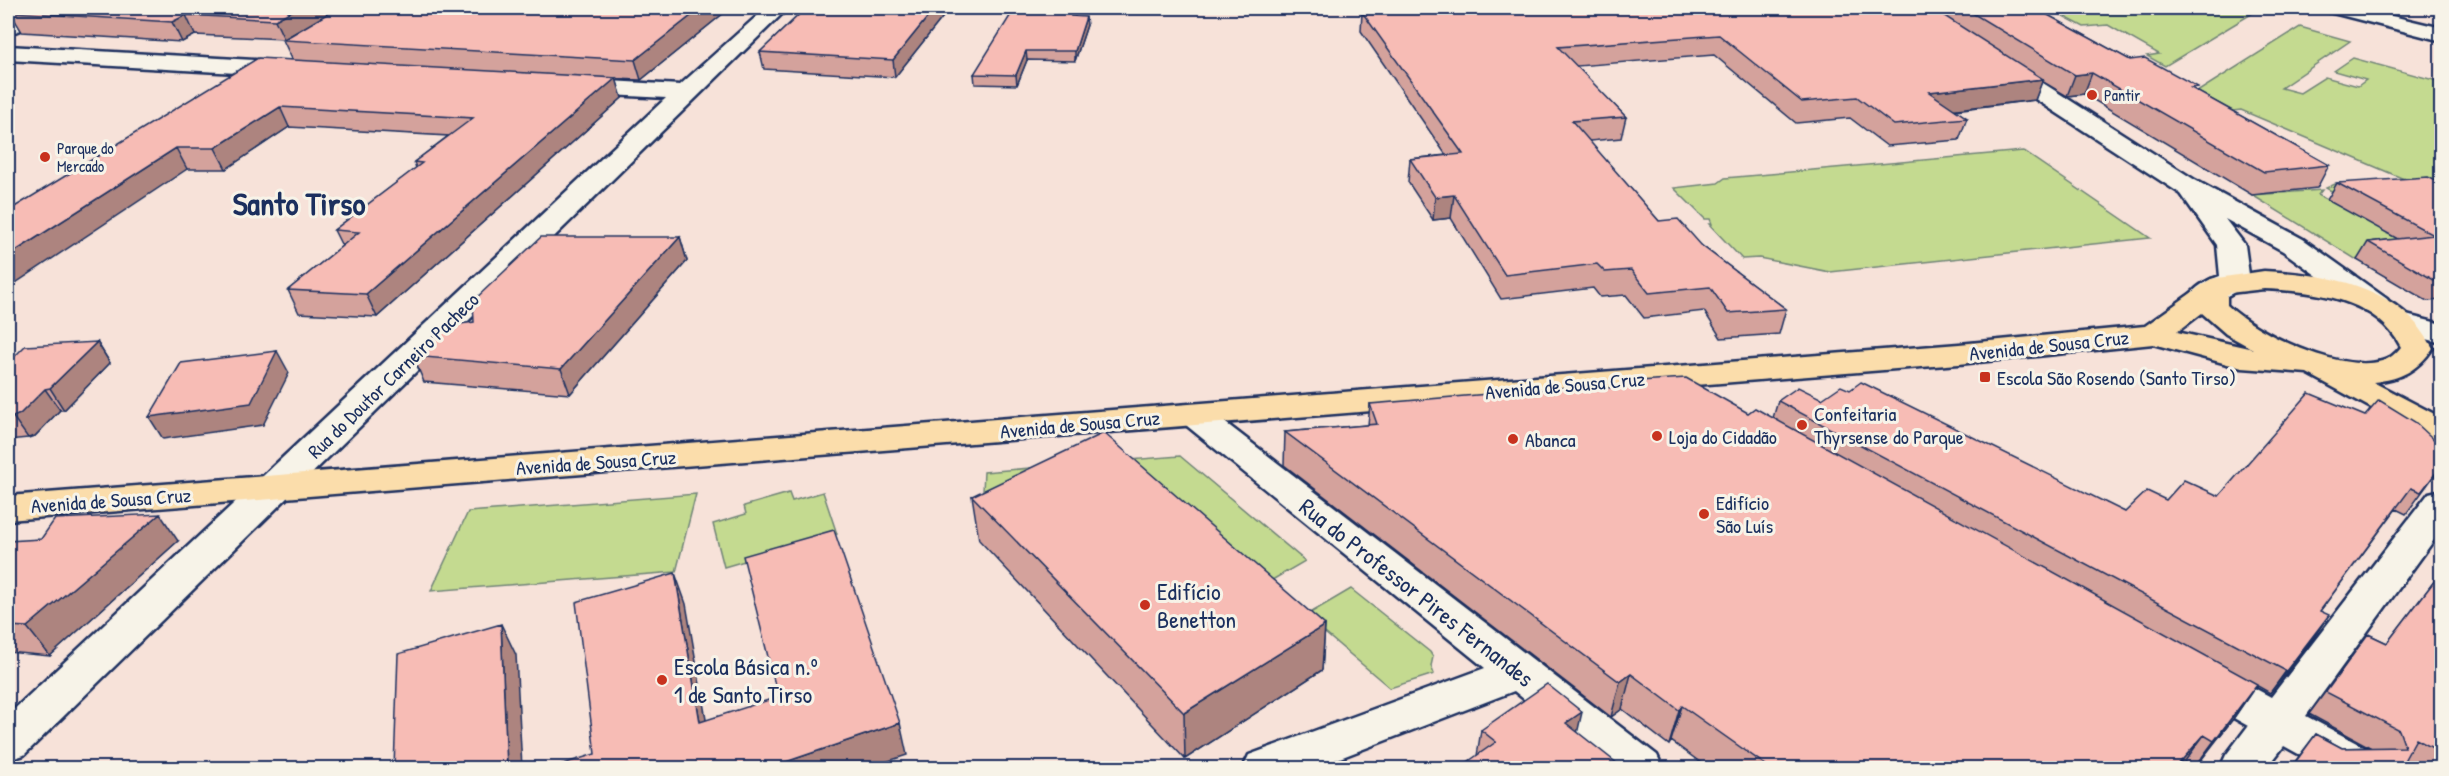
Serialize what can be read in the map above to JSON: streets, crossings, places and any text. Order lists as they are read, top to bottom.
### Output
{
  "streets": {
    "main road": ["Avenida de Sousa Cruz"],
    "street": ["Rua do Doutor Carneiro Pacheco", "Rua do Professor Pires Fernandes"]
  },
  "crossings": [
    ["Avenida de Sousa Cruz", "Rua do Doutor Carneiro Pacheco"],
    ["Avenida de Sousa Cruz", "Rua do Professor Pires Fernandes"]
  ],
  "districts": ["Santo Tirso"],
  "places": {
    "other": [
      "Pantir",
      "Parque do Mercado",
      "Confeitaria Thyrsense do Parque",
      "Loja do Cidadão",
      "Abanca",
      "Edifício São Luís",
      "Edifício Benetton",
      "Escola Básica n.º 1 de Santo Tirso"
    ],
    "transit": ["Escola São Rosendo (Santo Tirso)"]
  }
}
